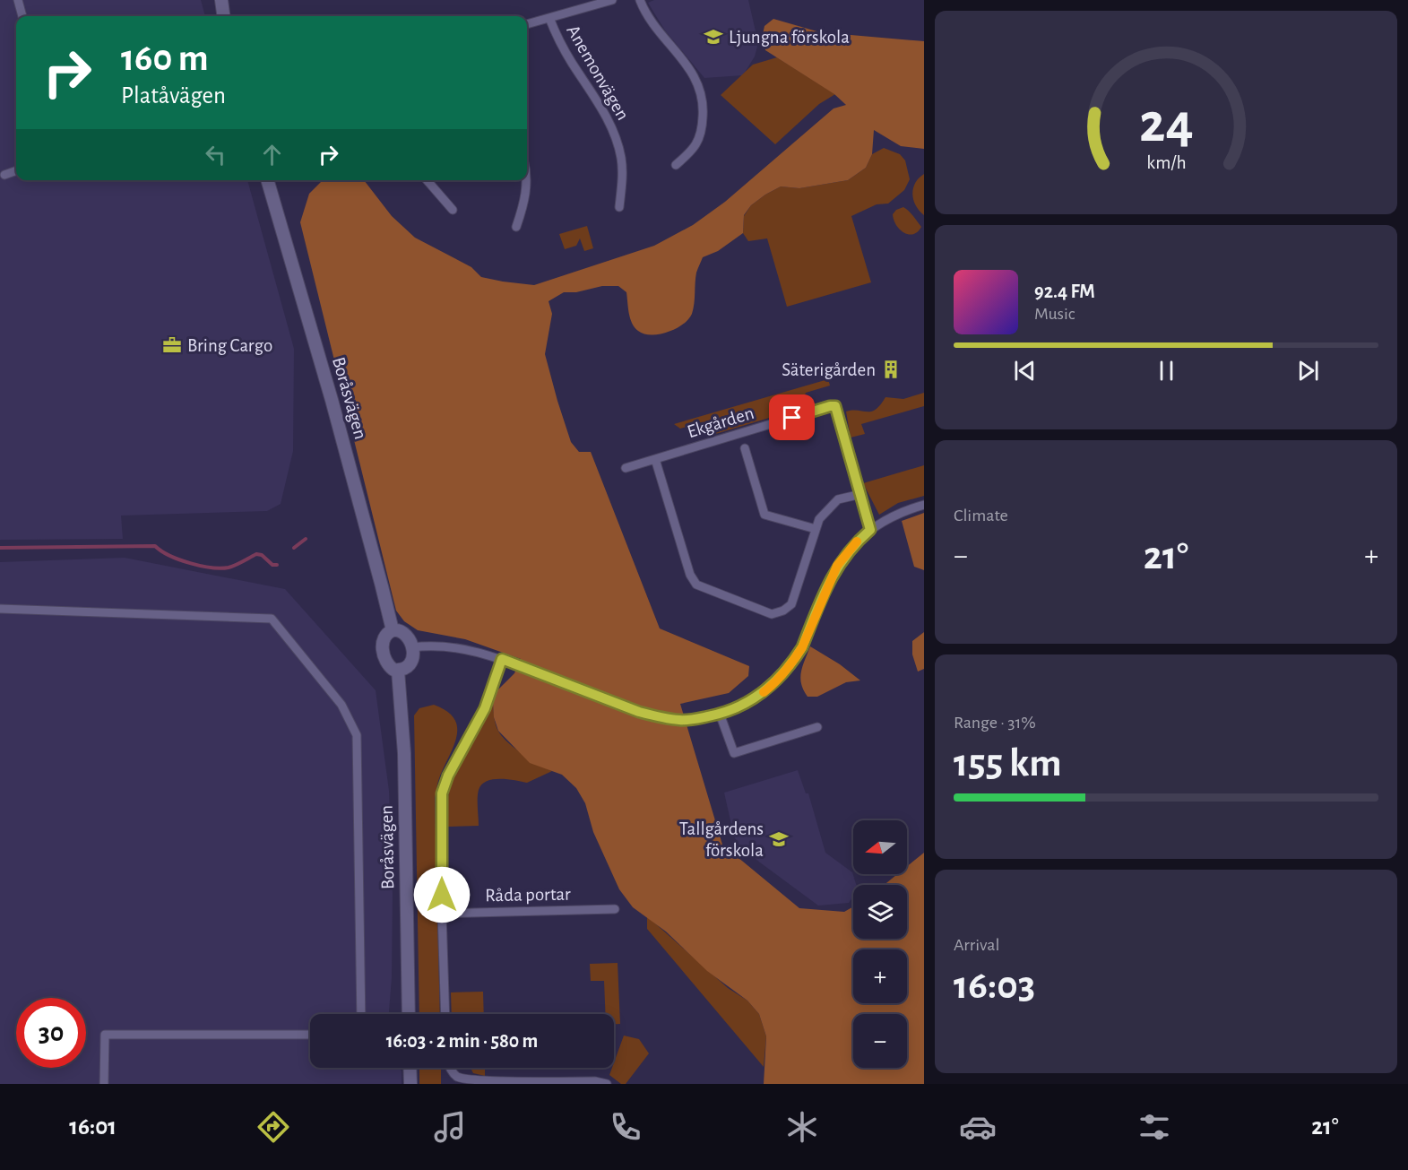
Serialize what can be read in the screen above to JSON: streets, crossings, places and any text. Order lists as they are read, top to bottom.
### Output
{
  "streets": {
    "street": [
      "Anemonvägen",
      "Boråsvägen",
      "Ekgården",
      "Råda portar"
    ]
  },
  "places": {
    "school or university": ["Ljungna förskola", "Tallgårdens förskola"],
    "office": ["Bring Cargo"],
    "building": ["Säterigården"]
  },
  "north": "left",
  "page": {
    "turn": ["160 m", "Platåvägen"],
    "song": ["92.4 FM", "Music"],
    "tile": [
      "Climate",
      ["Range · 31%", "155 km"],
      ["Arrival", "16:03"]
    ],
    "heat": ["−", "21°", "+"],
    "map_buttons": ["+", "−"],
    "limit": "30",
    "trip": "16:03 · 2 min · 580 m",
    "tabs": ["16:01", "21°"],
    "gauge": ["24", "km/h"]
  }
}
